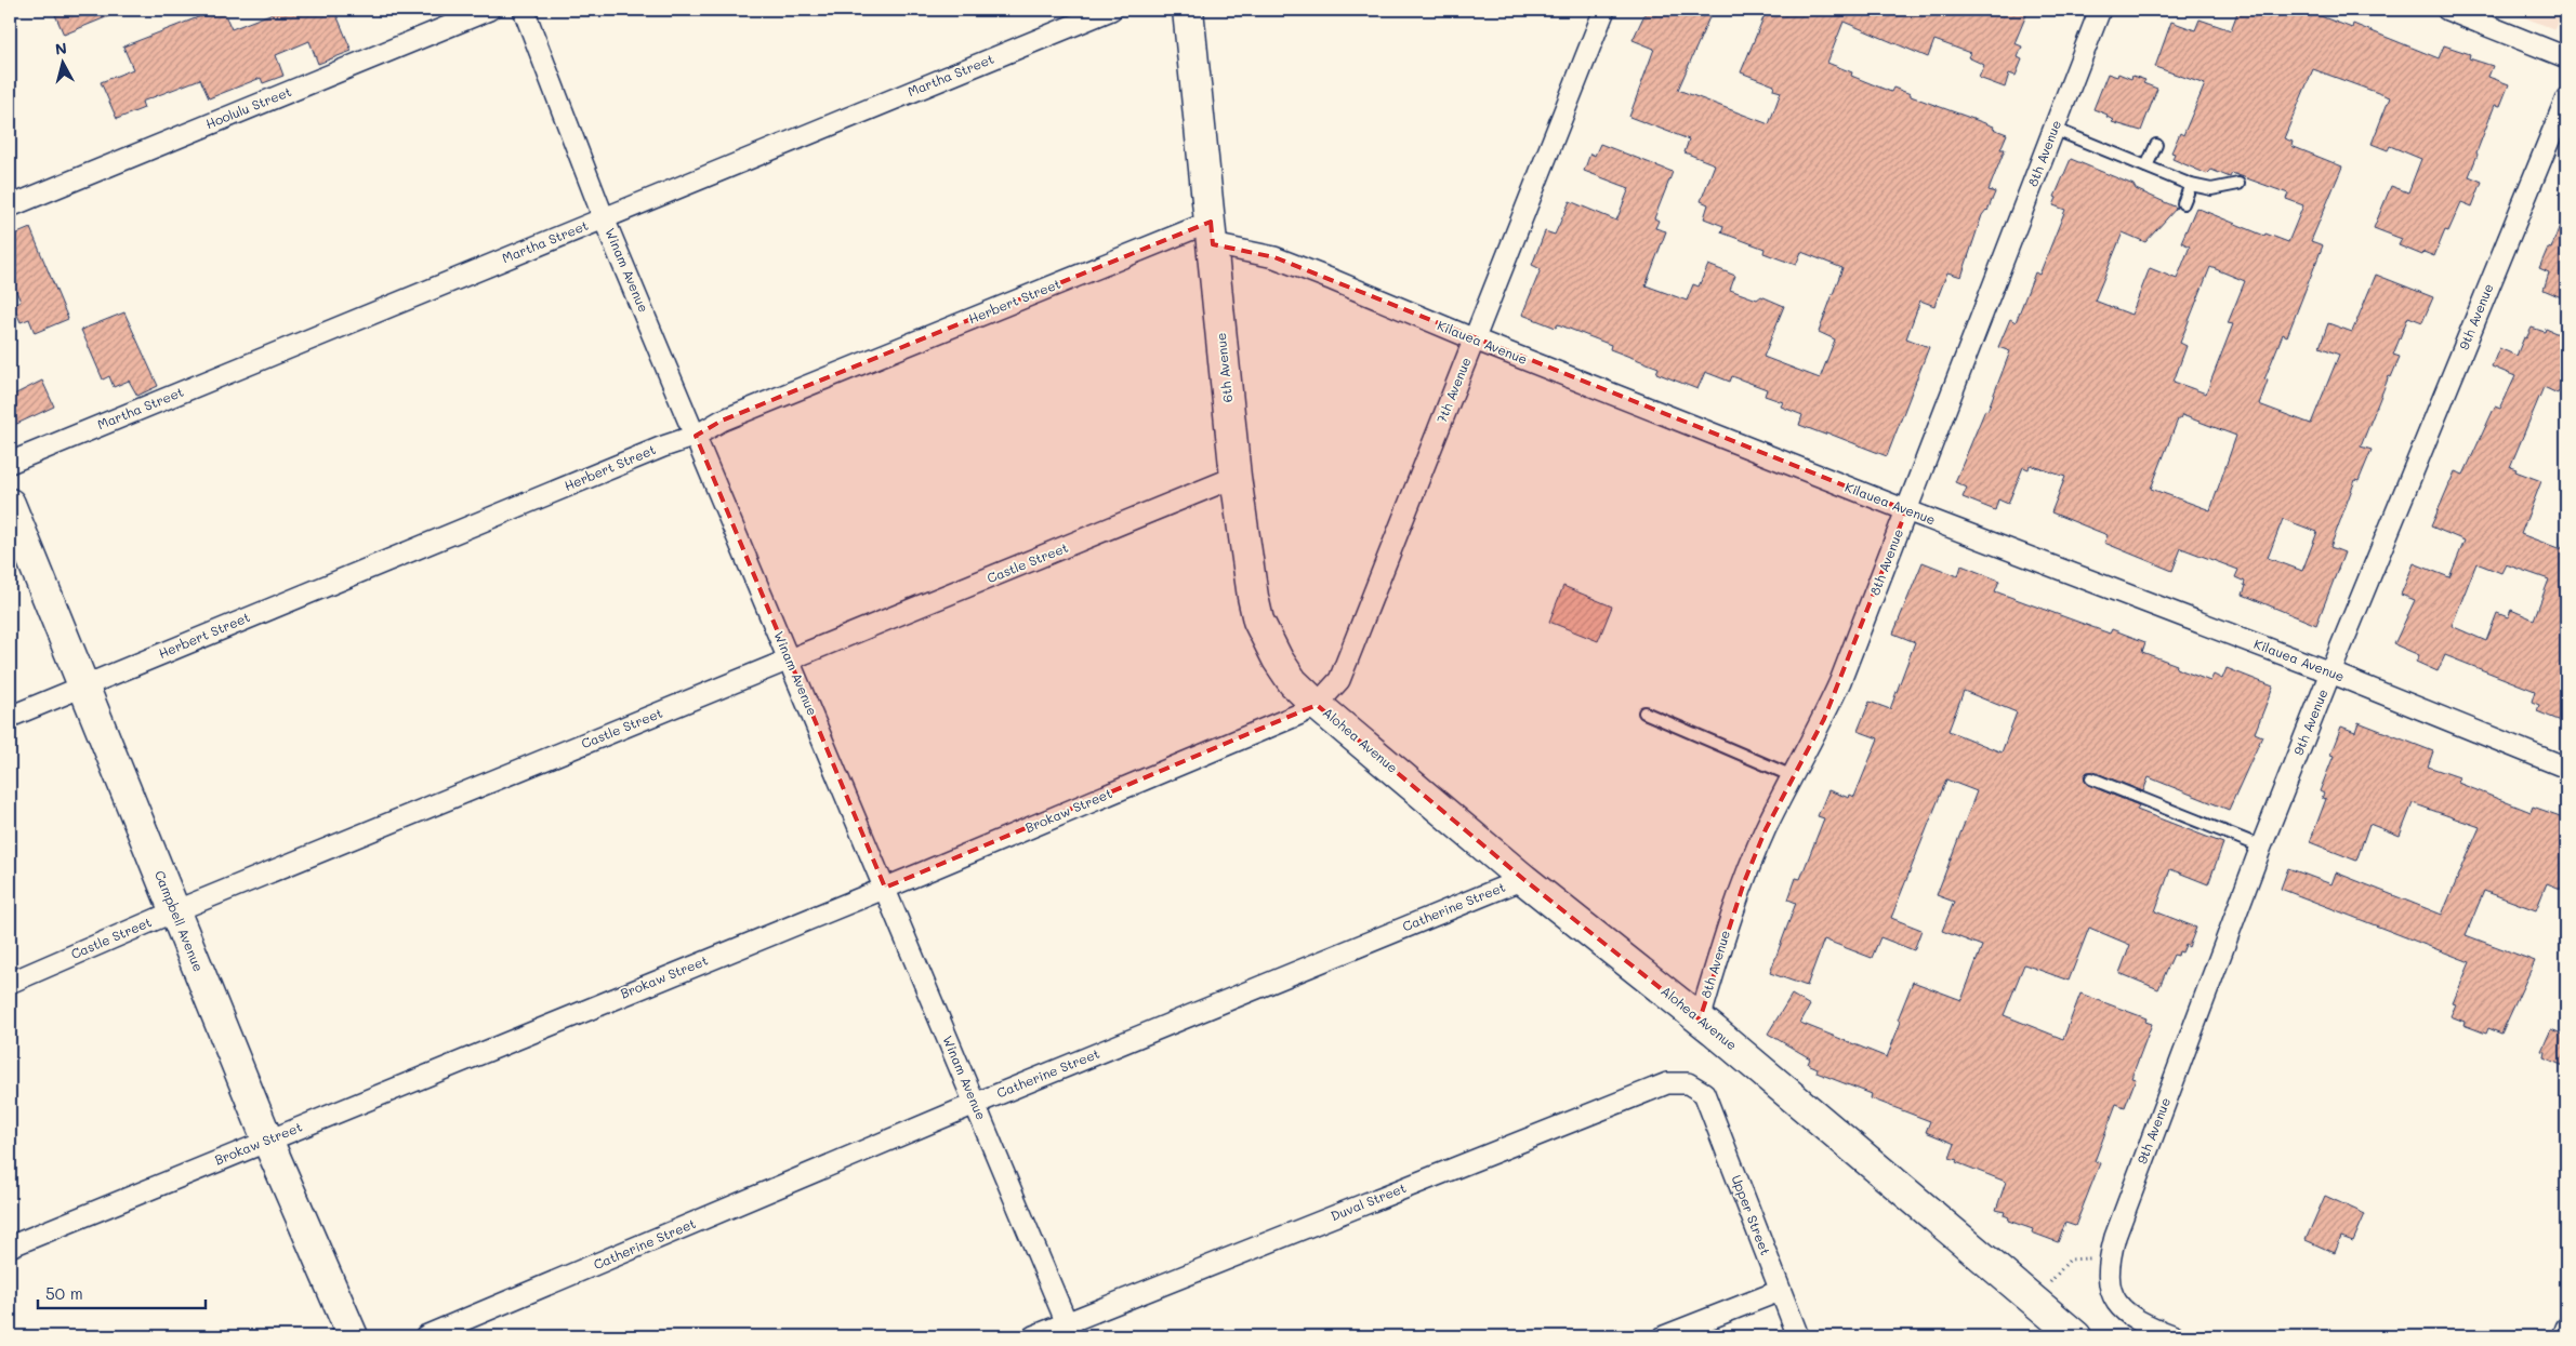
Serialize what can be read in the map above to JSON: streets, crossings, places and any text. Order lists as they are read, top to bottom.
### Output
{
  "streets": {
    "street": [
      "Martha Street",
      "Hoolulu Street",
      "8th Avenue",
      "Winam Avenue",
      "Herbert Street",
      "9th Avenue",
      "Kilauea Avenue",
      "6th Avenue",
      "7th Avenue",
      "Castle Street",
      "Alohea Avenue",
      "Brokaw Street",
      "Catherine Street",
      "Campbell Avenue",
      "Duval Street",
      "Upper Street"
    ]
  },
  "crossings": [
    ["Martha Street", "Winam Avenue"],
    ["8th Avenue", "Kilauea Avenue"],
    ["8th Avenue", "Alohea Avenue"],
    ["Winam Avenue", "Herbert Street"],
    ["Winam Avenue", "Castle Street"],
    ["Winam Avenue", "Brokaw Street"],
    ["Winam Avenue", "Catherine Street"],
    ["Winam Avenue", "Duval Street"],
    ["Herbert Street", "Kilauea Avenue"],
    ["Herbert Street", "6th Avenue"],
    ["Herbert Street", "Campbell Avenue"],
    ["9th Avenue", "Kilauea Avenue"],
    ["Kilauea Avenue", "6th Avenue"],
    ["Kilauea Avenue", "7th Avenue"],
    ["6th Avenue", "7th Avenue"],
    ["6th Avenue", "Castle Street"],
    ["6th Avenue", "Alohea Avenue"],
    ["6th Avenue", "Brokaw Street"],
    ["7th Avenue", "Alohea Avenue"],
    ["7th Avenue", "Brokaw Street"],
    ["Castle Street", "Campbell Avenue"],
    ["Alohea Avenue", "Brokaw Street"],
    ["Alohea Avenue", "Catherine Street"],
    ["Brokaw Street", "Campbell Avenue"],
    ["Duval Street", "Upper Street"]
  ],
  "scale_bar": "50 m",
  "north": "top"
}
